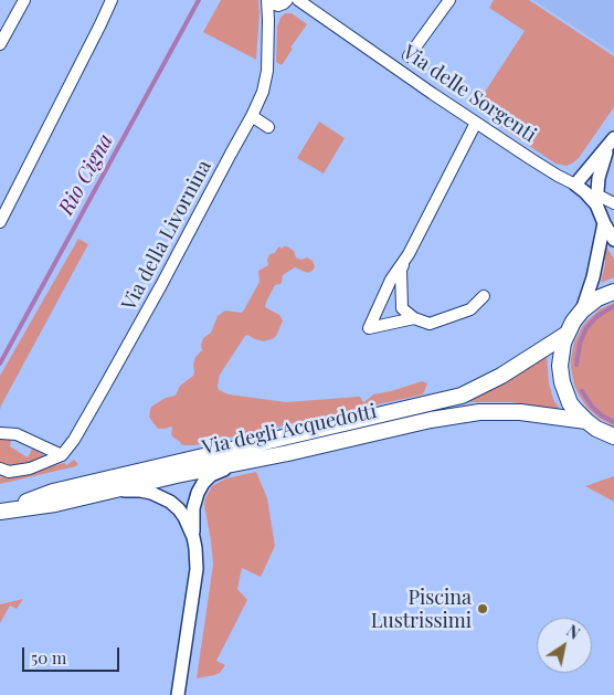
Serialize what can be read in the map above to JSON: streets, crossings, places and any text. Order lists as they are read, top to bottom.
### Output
{
  "streets": {
    "main road": ["Via degli Acquedotti"],
    "street": ["Via delle Sorgenti", "Via della Livornina"]
  },
  "crossings": [
    ["Via delle Sorgenti", "Via della Livornina"]
  ],
  "water": ["Rio Cigna"],
  "places": ["Piscina Lustrissimi"],
  "scale_bar": "50 m",
  "north": "top right"
}
